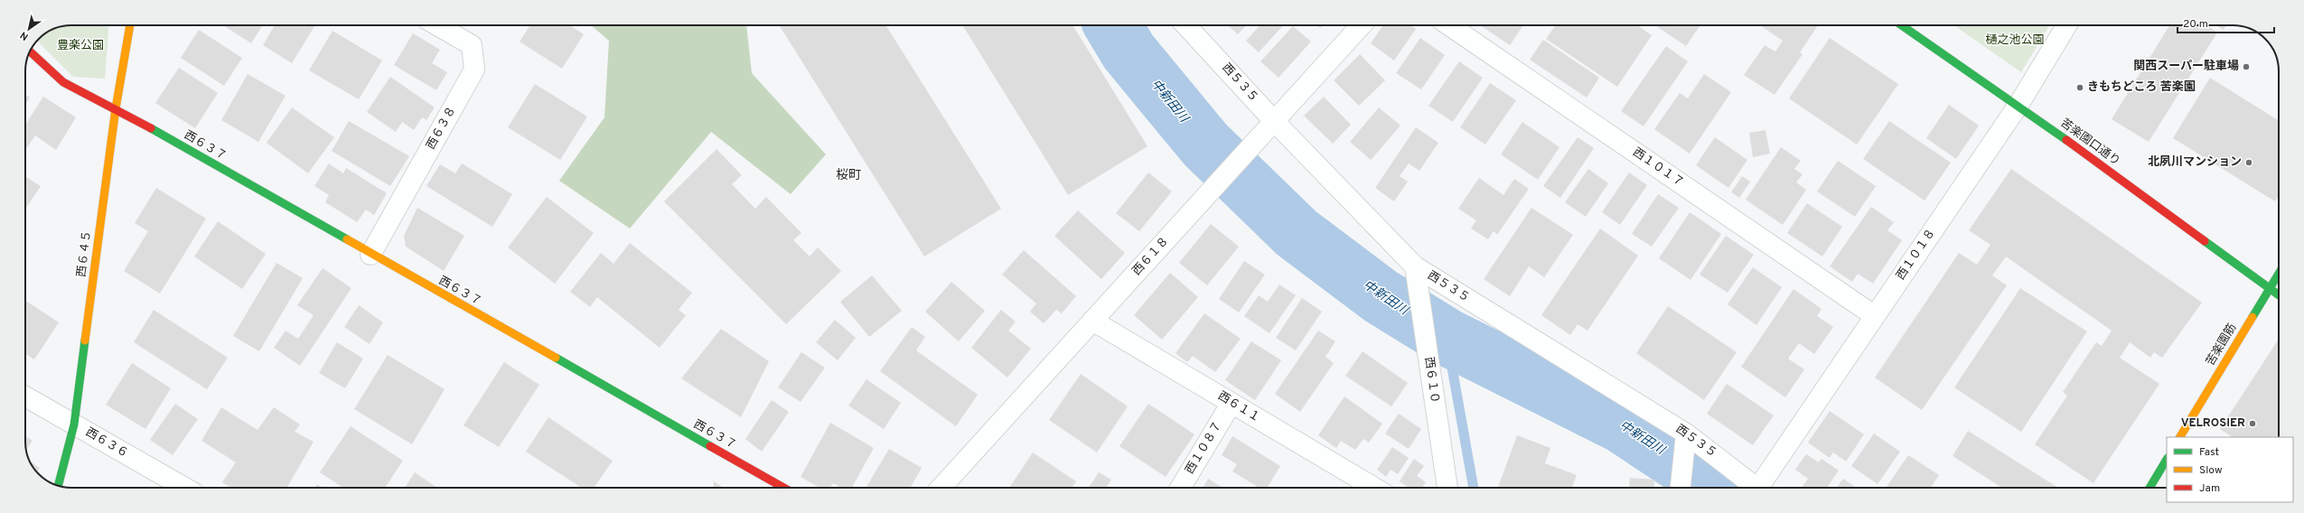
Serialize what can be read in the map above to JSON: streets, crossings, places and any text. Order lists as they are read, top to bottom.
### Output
{
  "streets": {
    "street": [
      "西５３５",
      "西６３８",
      "苦楽園口通り",
      "西６３７",
      "西１０１７",
      "西６４５",
      "西１０１８",
      "西６１８",
      "苦楽園筋",
      "西６１０",
      "西６１１",
      "西６３６",
      "西１０８７"
    ]
  },
  "crossings": [
    ["西５３５", "西６１８"],
    ["西５３５", "西６１０"],
    ["西６３８", "西６３７"],
    ["苦楽園口通り", "西１０１８"],
    ["苦楽園口通り", "苦楽園筋"],
    ["西６３７", "西６４５"],
    ["西１０１７", "西１０１８"],
    ["西６４５", "西６３６"],
    ["西６１８", "西６１１"],
    ["西６１１", "西１０８７"]
  ],
  "districts": ["桜町"],
  "water": ["中新田川"],
  "parks": ["樋之池公園", "豊楽公園"],
  "places": [
    "関西スーパー駐車場",
    "きもちどころ 苦楽園",
    "北夙川マンション",
    "VELROSIER"
  ],
  "legend": ["Fast", "Slow", "Jam"],
  "scale_bar": "20 m",
  "north": "bottom left"
}
